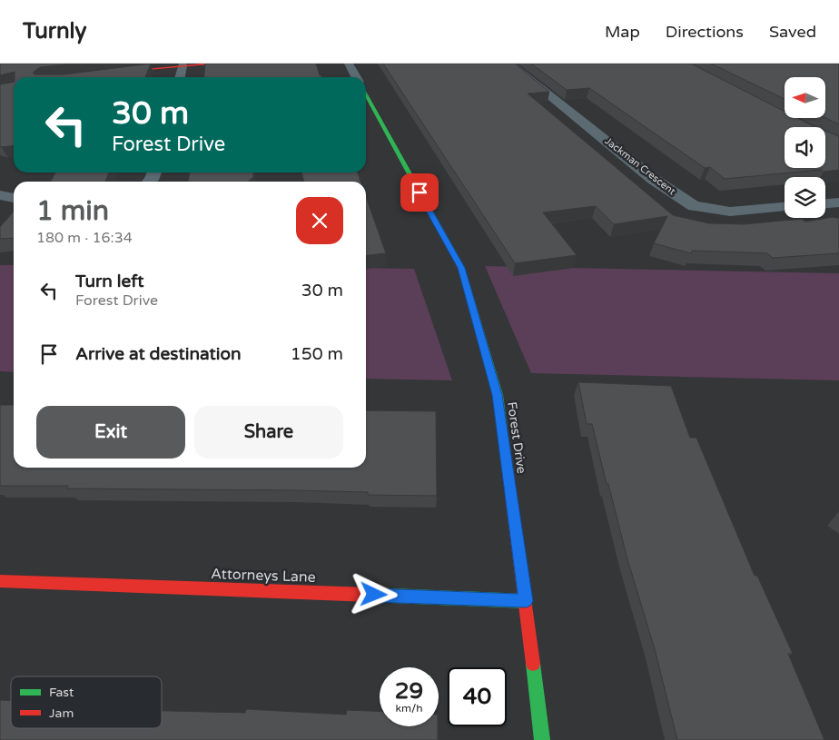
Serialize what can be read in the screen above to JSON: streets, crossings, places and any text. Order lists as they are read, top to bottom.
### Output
{
  "streets": {
    "street": ["Jackman Crescent", "Forest Drive", "Attorneys Lane"]
  },
  "crossings": [
    ["Forest Drive", "Attorneys Lane"]
  ],
  "legend": ["Fast", "Jam"],
  "north": "left",
  "page": {
    "header": "Turnly",
    "nav": ["Map", "Directions", "Saved"],
    "turn": ["30 m", "Forest Drive"],
    "heading": ["1 min", "180 m · 16:34"],
    "list": [
      {
        "name": "Turn left",
        "note": "Forest Drive",
        "value": "30 m"
      },
      {
        "name": "Arrive at destination",
        "value": "150 m"
      }
    ],
    "buttons": ["Exit", "Share"],
    "speed": "29 km/h",
    "limit": "40"
  }
}
